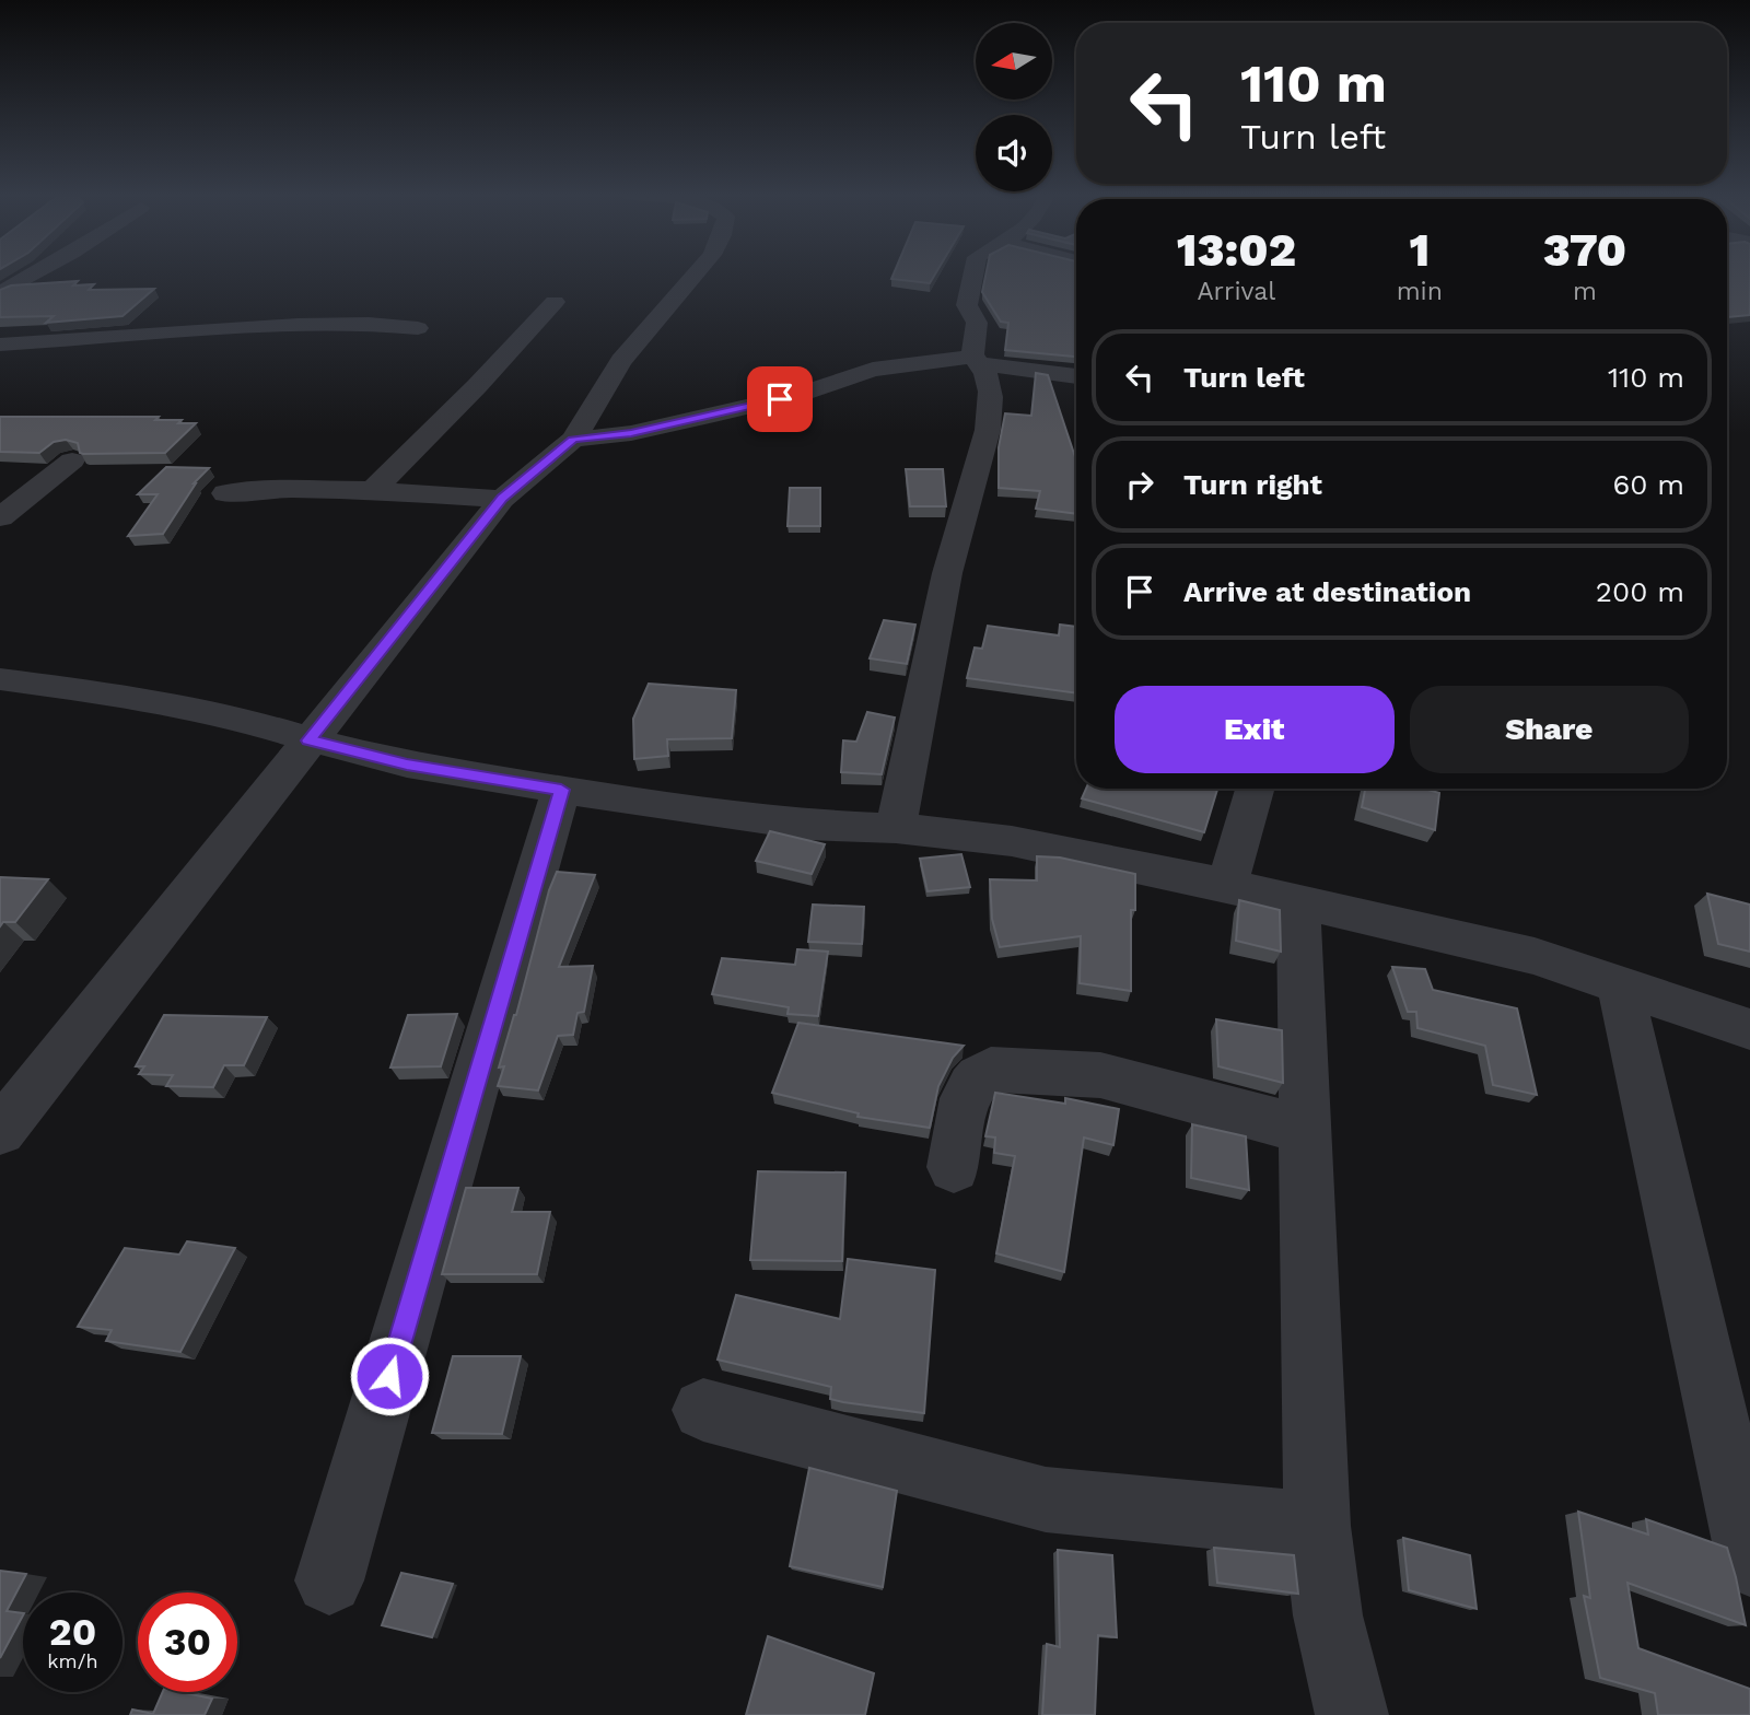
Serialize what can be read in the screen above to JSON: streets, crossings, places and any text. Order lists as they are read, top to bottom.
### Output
{
  "north": "left",
  "page": {
    "turn": ["110 m", "Turn left"],
    "eta": [
      "13:02",
      "Arrival",
      "1",
      "min",
      "370",
      "m"
    ],
    "list": [
      {
        "name": "Turn left",
        "value": "110 m"
      },
      {
        "name": "Turn right",
        "value": "60 m"
      },
      {
        "name": "Arrive at destination",
        "value": "200 m"
      }
    ],
    "buttons": ["Exit", "Share"],
    "speed": "20 km/h",
    "limit": "30"
  }
}
